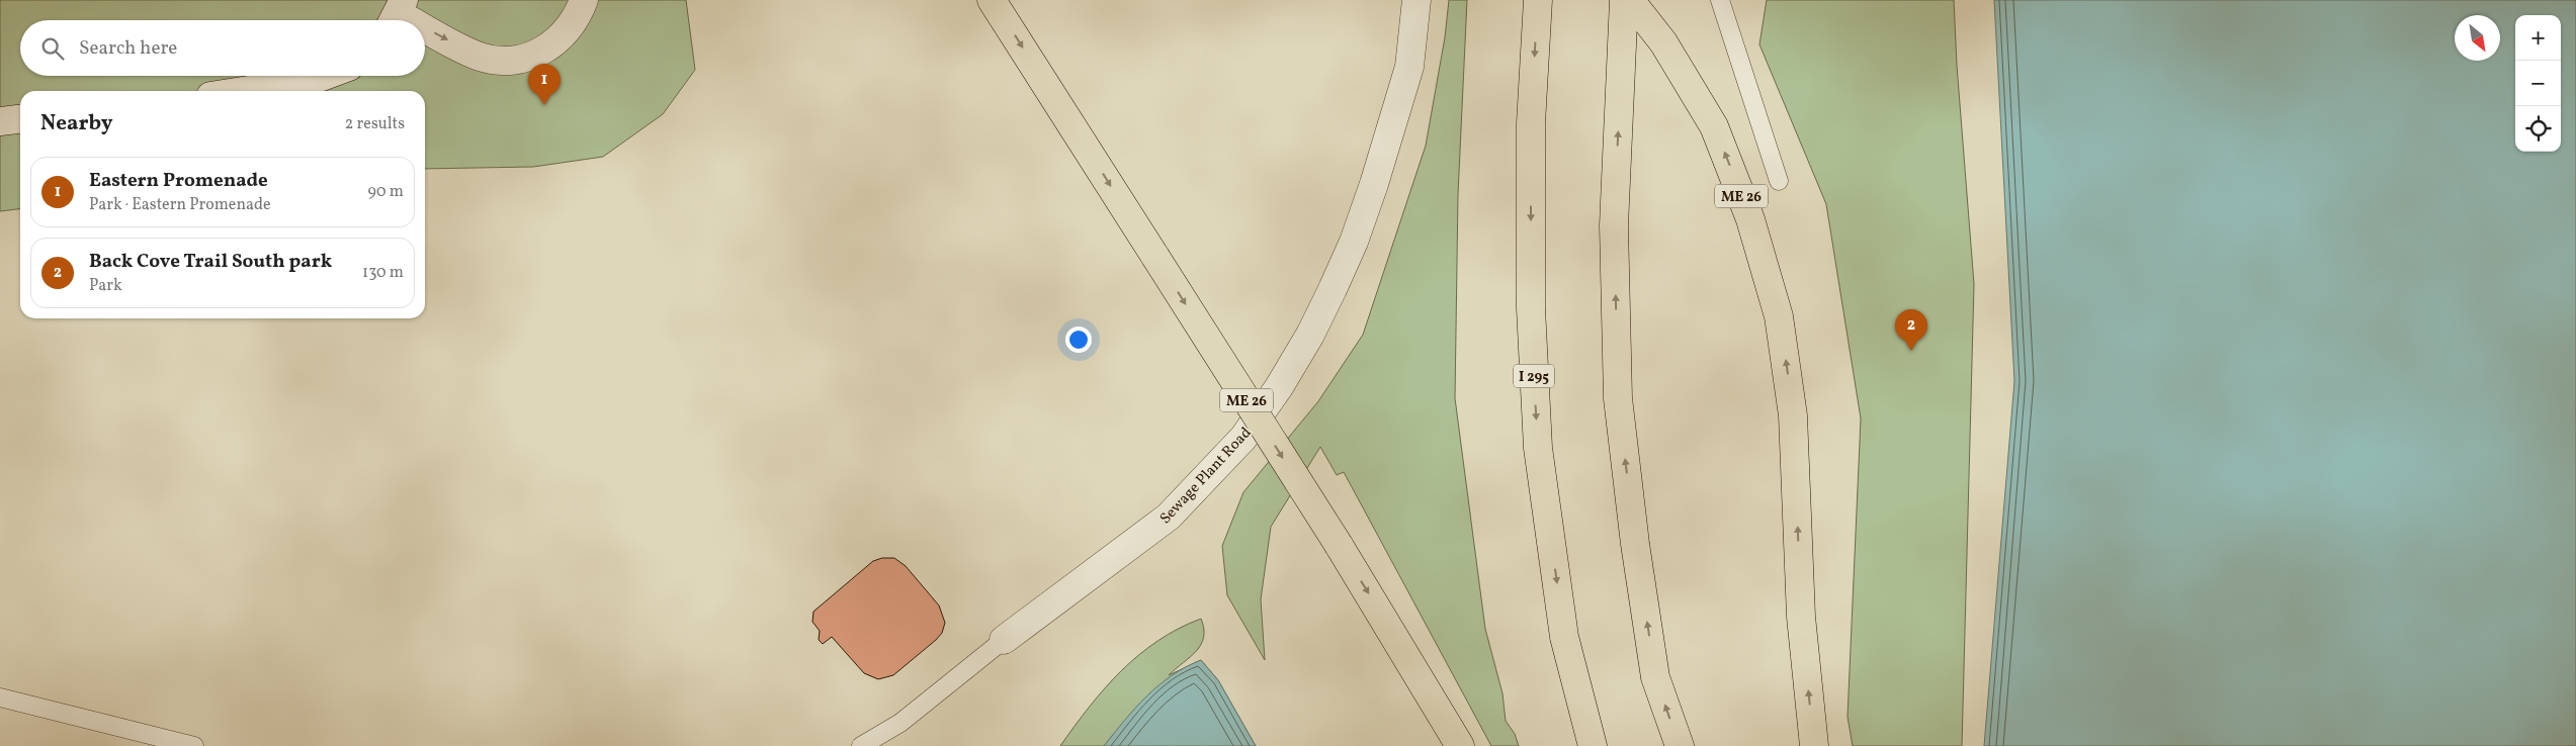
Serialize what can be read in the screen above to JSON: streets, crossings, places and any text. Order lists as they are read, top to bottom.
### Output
{
  "streets": {
    "highway": ["ME 26", "I 295"],
    "street": ["Sewage Plant Road"]
  },
  "north": "bottom right",
  "page": {
    "map_buttons": ["+", "−"],
    "search": "Search here",
    "pins": ["1", "2"],
    "heading": ["Nearby", "2 results"],
    "list": [
      {
        "mark": "1",
        "name": "Eastern Promenade",
        "note": "Park · Eastern Promenade",
        "value": "90 m"
      },
      {
        "mark": "2",
        "name": "Back Cove Trail South park",
        "note": "Park",
        "value": "130 m"
      }
    ]
  }
}
